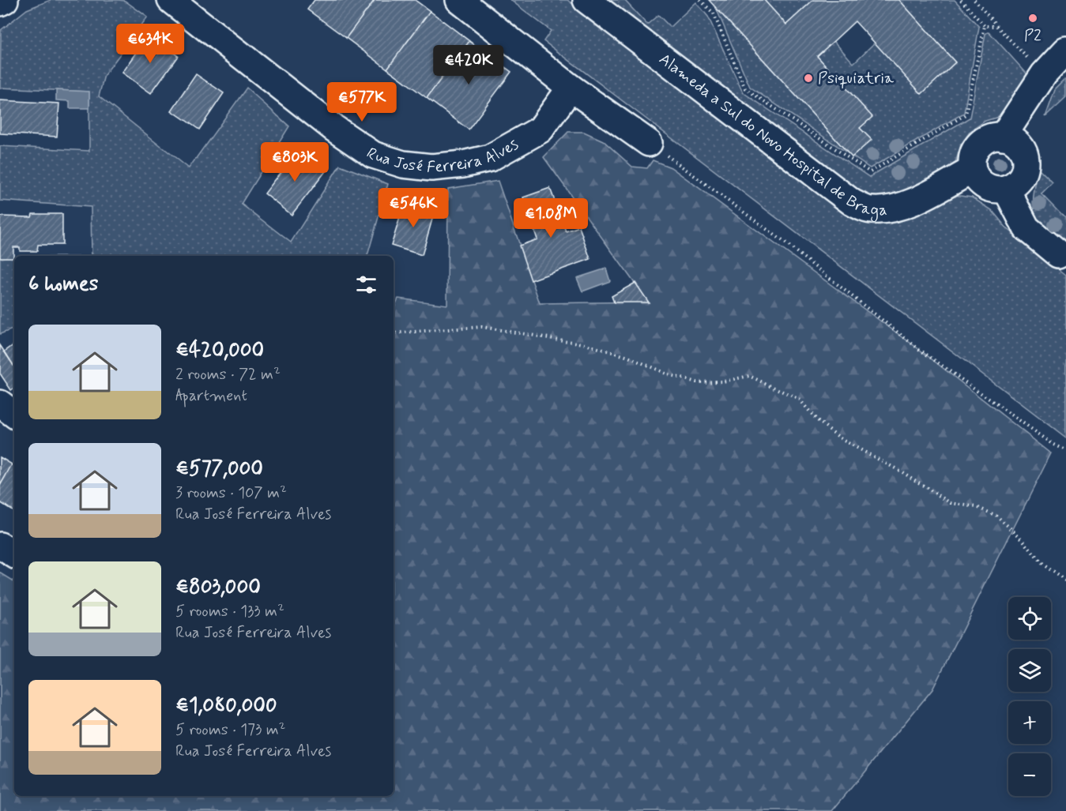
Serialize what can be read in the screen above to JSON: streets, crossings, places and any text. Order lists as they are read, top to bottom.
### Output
{
  "streets": {
    "street": ["Alameda a Sul do Novo Hospital de Braga", "Rua José Ferreira Alves"]
  },
  "places": ["P2", "Psiquiatria"],
  "page": {
    "price": [
      "€634K",
      "€420K",
      "€577K",
      "€803K",
      "€546K",
      "€1.08M"
    ],
    "heading": "6 homes",
    "list": [
      {
        "name": "€420,000",
        "note": "2 rooms · 72 m² · Apartment"
      },
      {
        "name": "€577,000",
        "note": "3 rooms · 107 m² · Rua José Ferreira Alves"
      },
      {
        "name": "€803,000",
        "note": "5 rooms · 133 m² · Rua José Ferreira Alves"
      },
      {
        "name": "€1,080,000",
        "note": "5 rooms · 173 m² · Rua José Ferreira Alves"
      }
    ],
    "map_buttons": ["+", "−"]
  }
}
